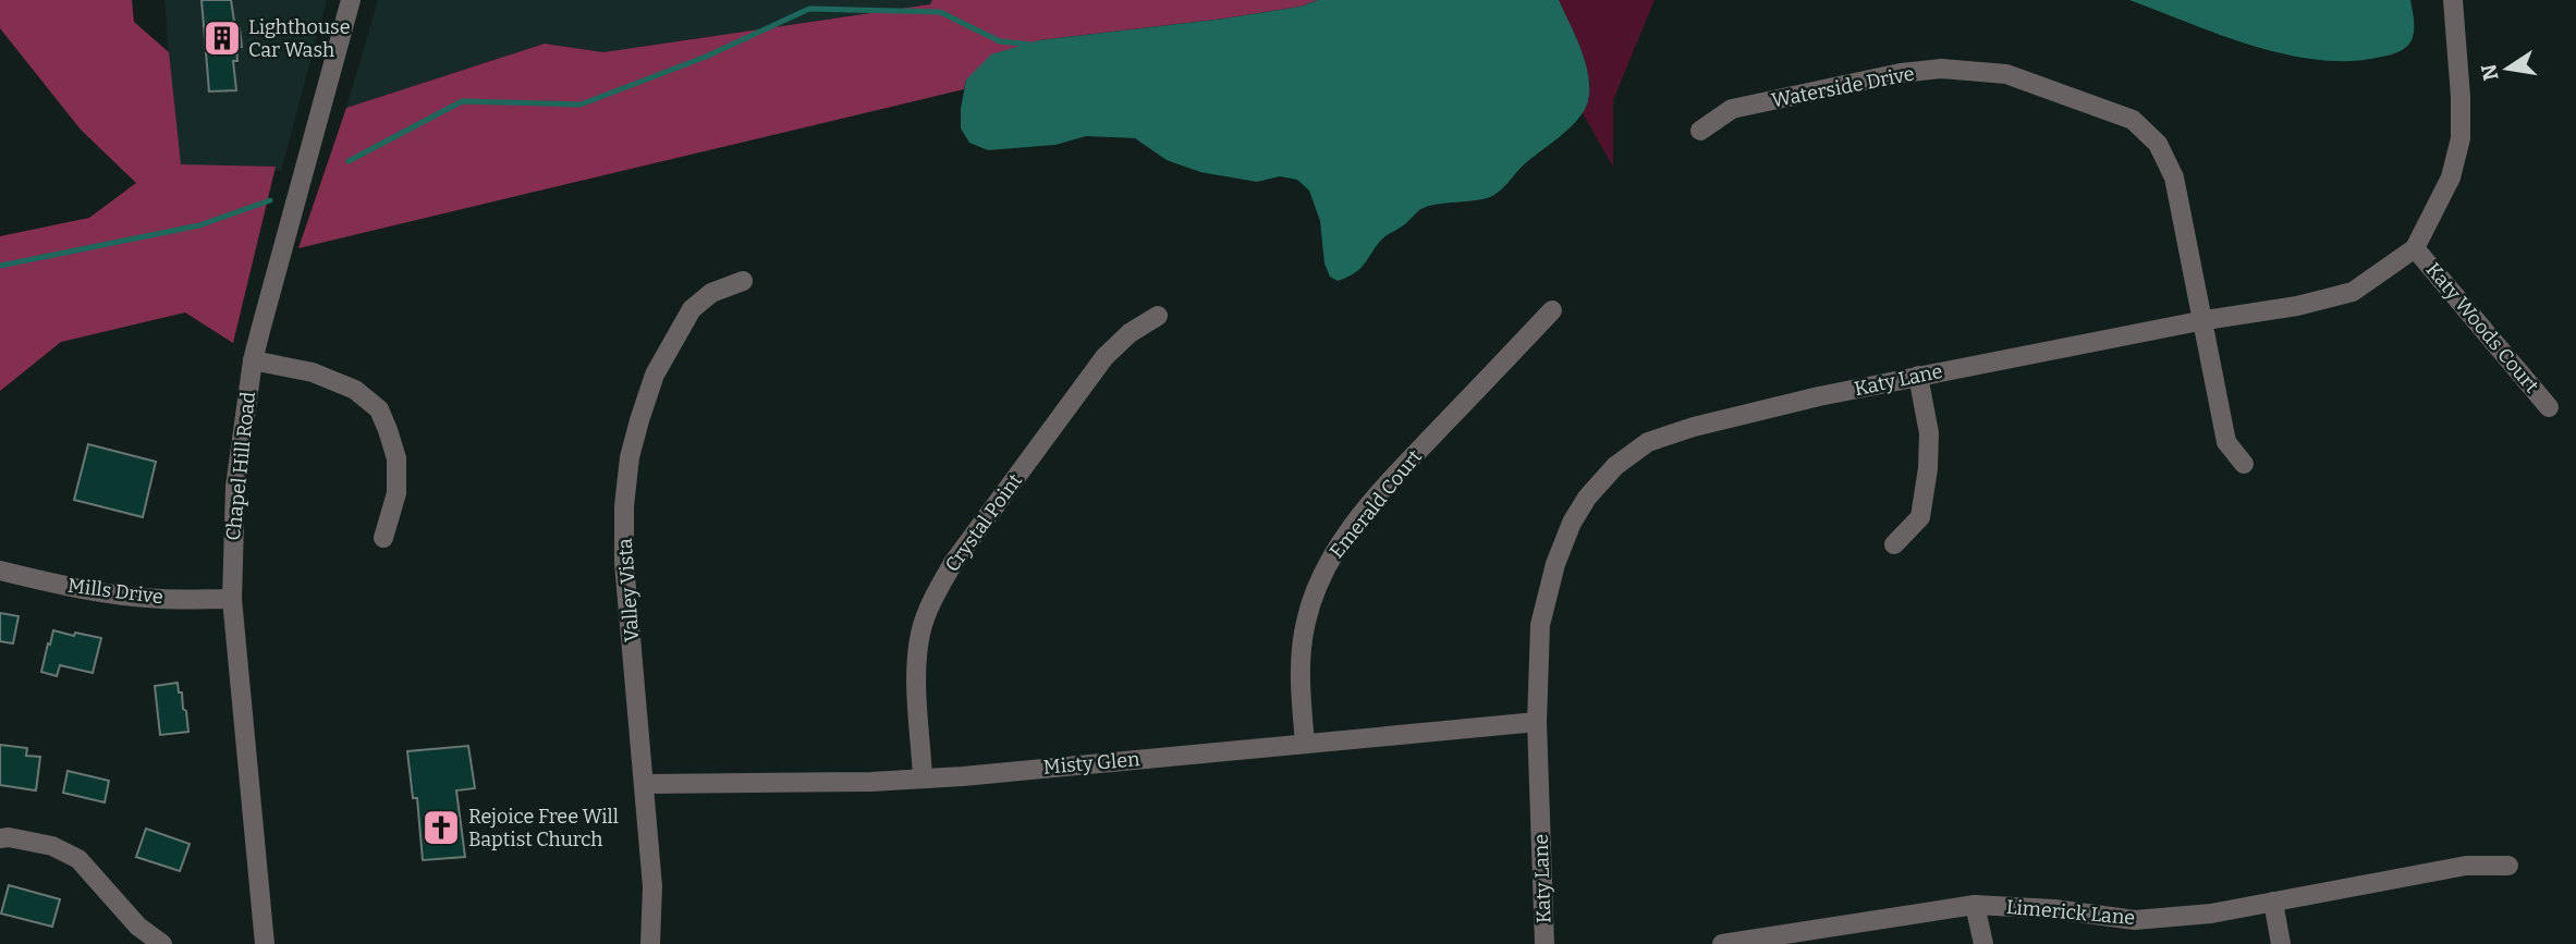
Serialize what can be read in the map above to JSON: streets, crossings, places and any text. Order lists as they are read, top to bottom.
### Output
{
  "streets": {
    "street": [
      "Waterside Drive",
      "Katy Woods Court",
      "Katy Lane",
      "Chapel Hill Road",
      "Emerald Court",
      "Crystal Point",
      "Valley Vista",
      "Mills Drive",
      "Misty Glen",
      "Limerick Lane"
    ]
  },
  "crossings": [
    ["Waterside Drive", "Katy Lane"],
    ["Katy Woods Court", "Katy Lane"],
    ["Katy Lane", "Misty Glen"],
    ["Chapel Hill Road", "Mills Drive"],
    ["Emerald Court", "Misty Glen"],
    ["Crystal Point", "Misty Glen"],
    ["Valley Vista", "Misty Glen"]
  ],
  "places": {
    "building": ["Lighthouse Car Wash"],
    "church": ["Rejoice Free Will Baptist Church"]
  },
  "north": "left"
}
